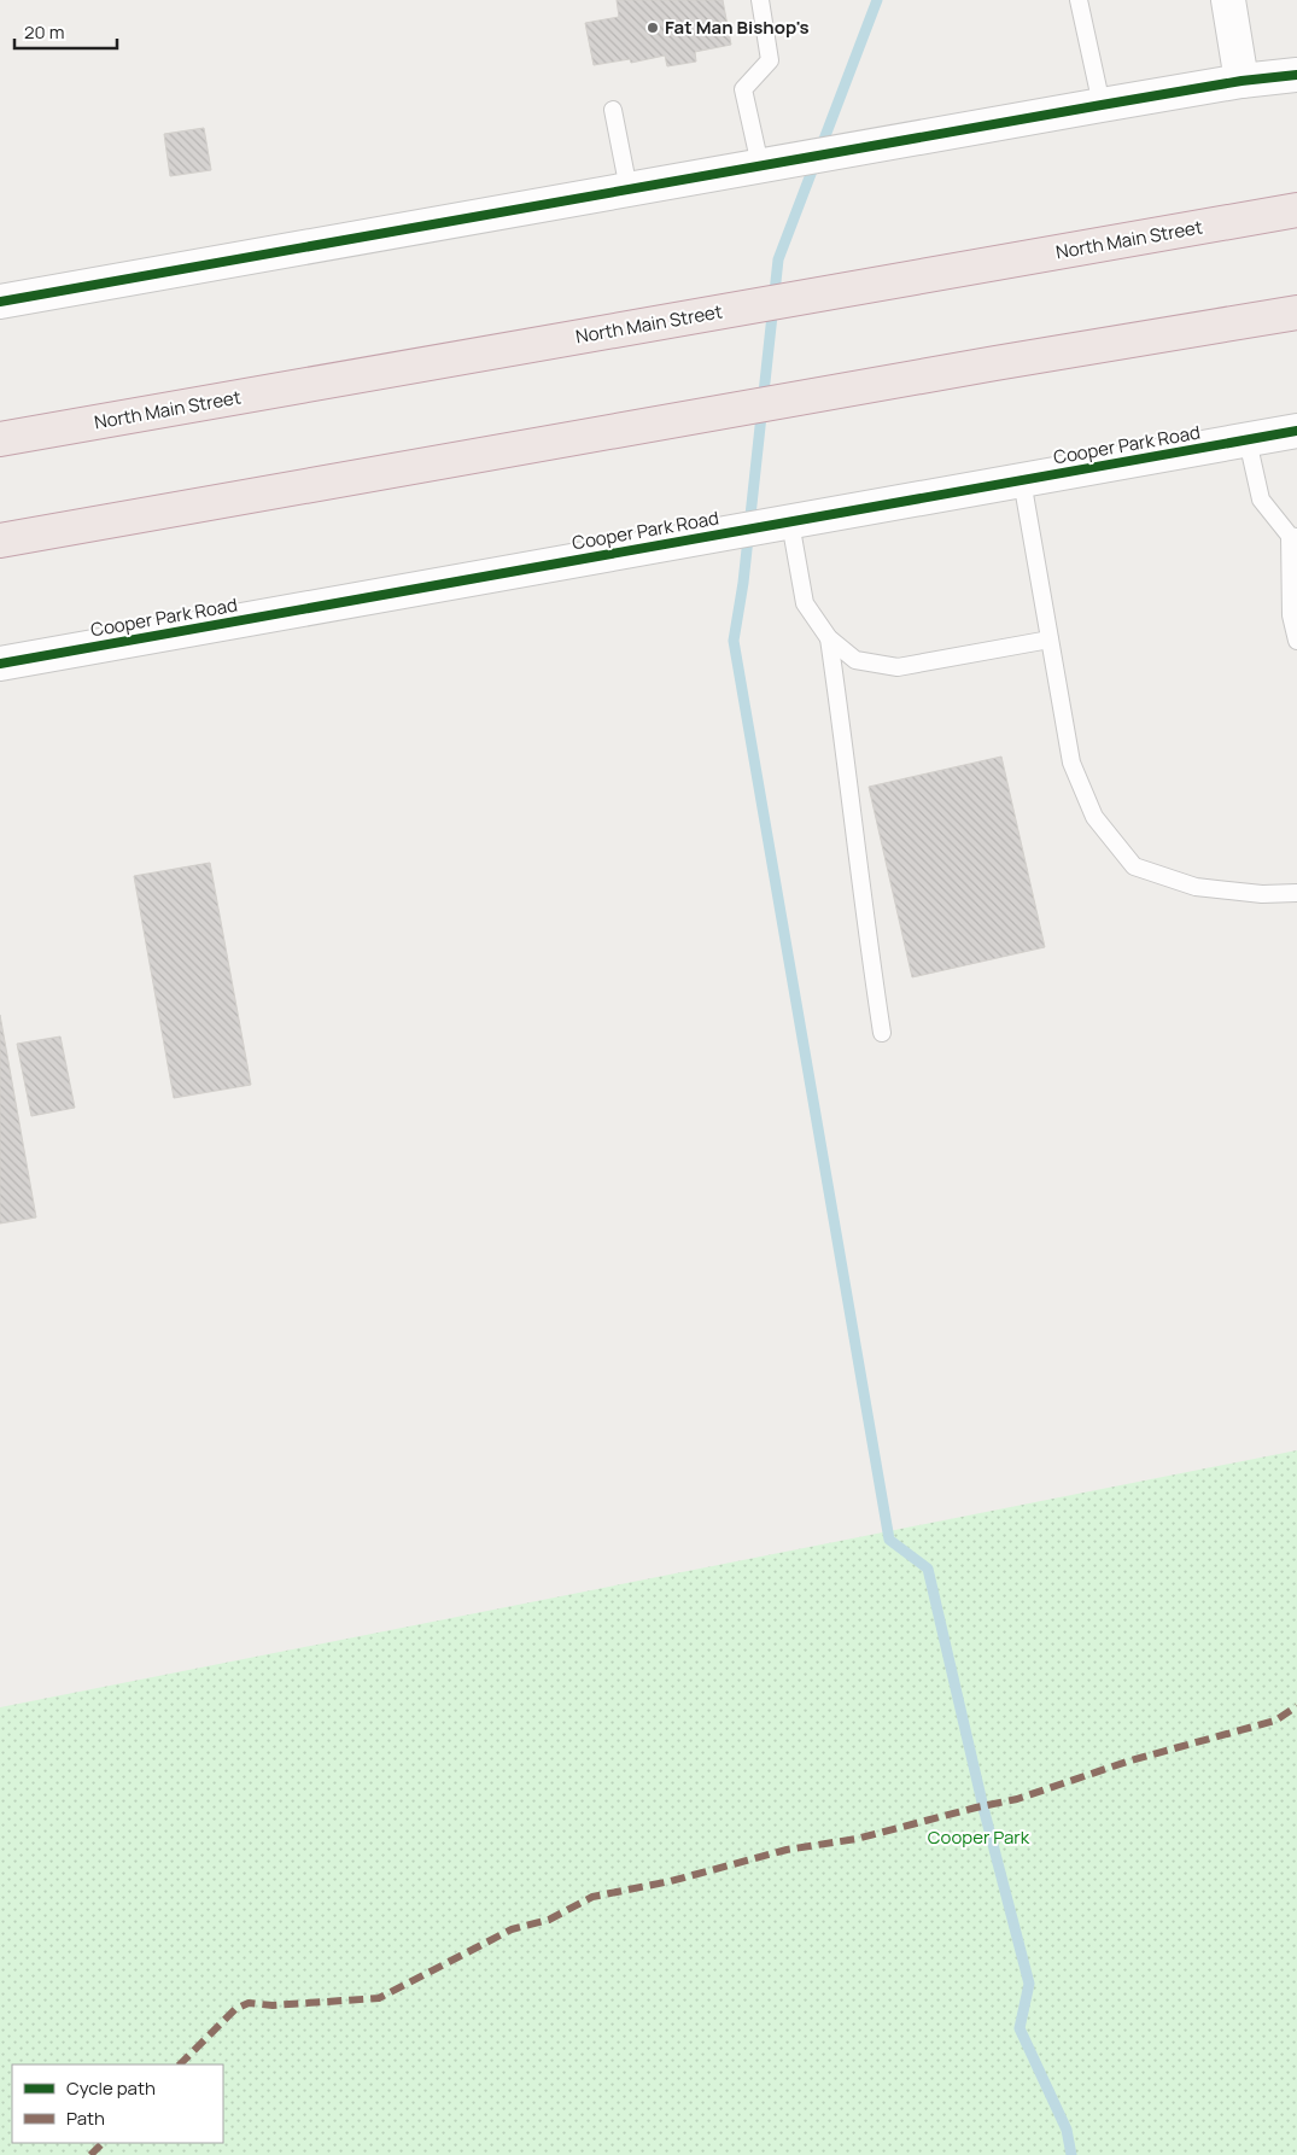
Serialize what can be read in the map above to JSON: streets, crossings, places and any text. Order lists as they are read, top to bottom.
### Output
{
  "streets": {
    "highway": ["North Main Street"],
    "street": ["Cooper Park Road"]
  },
  "parks": ["Cooper Park"],
  "places": ["Fat Man Bishop's"],
  "legend": ["Cycle path", "Path"],
  "scale_bar": "20 m"
}
